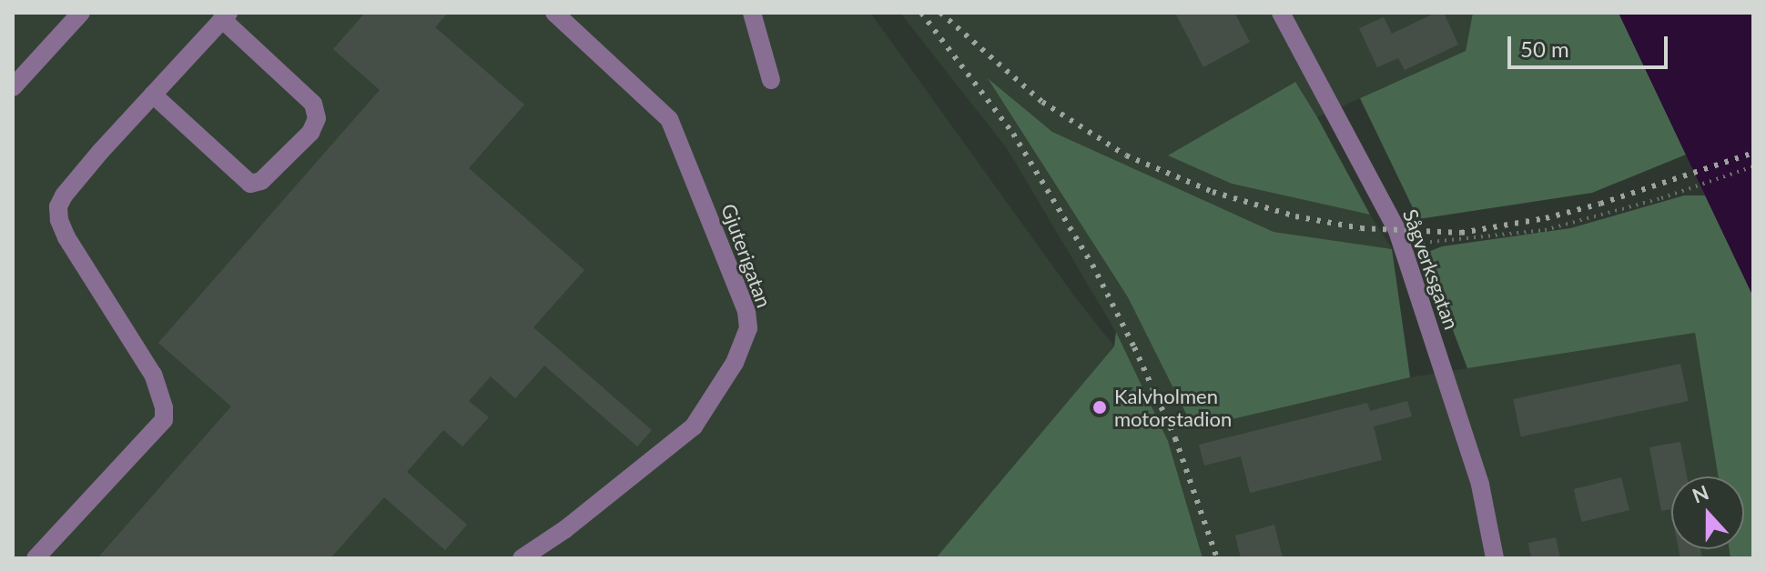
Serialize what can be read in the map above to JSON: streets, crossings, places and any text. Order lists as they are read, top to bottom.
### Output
{
  "streets": {
    "street": ["Gjuterigatan", "Sågverksgatan"]
  },
  "places": ["Kalvholmen motorstadion"],
  "scale_bar": "50 m",
  "north": "top"
}
